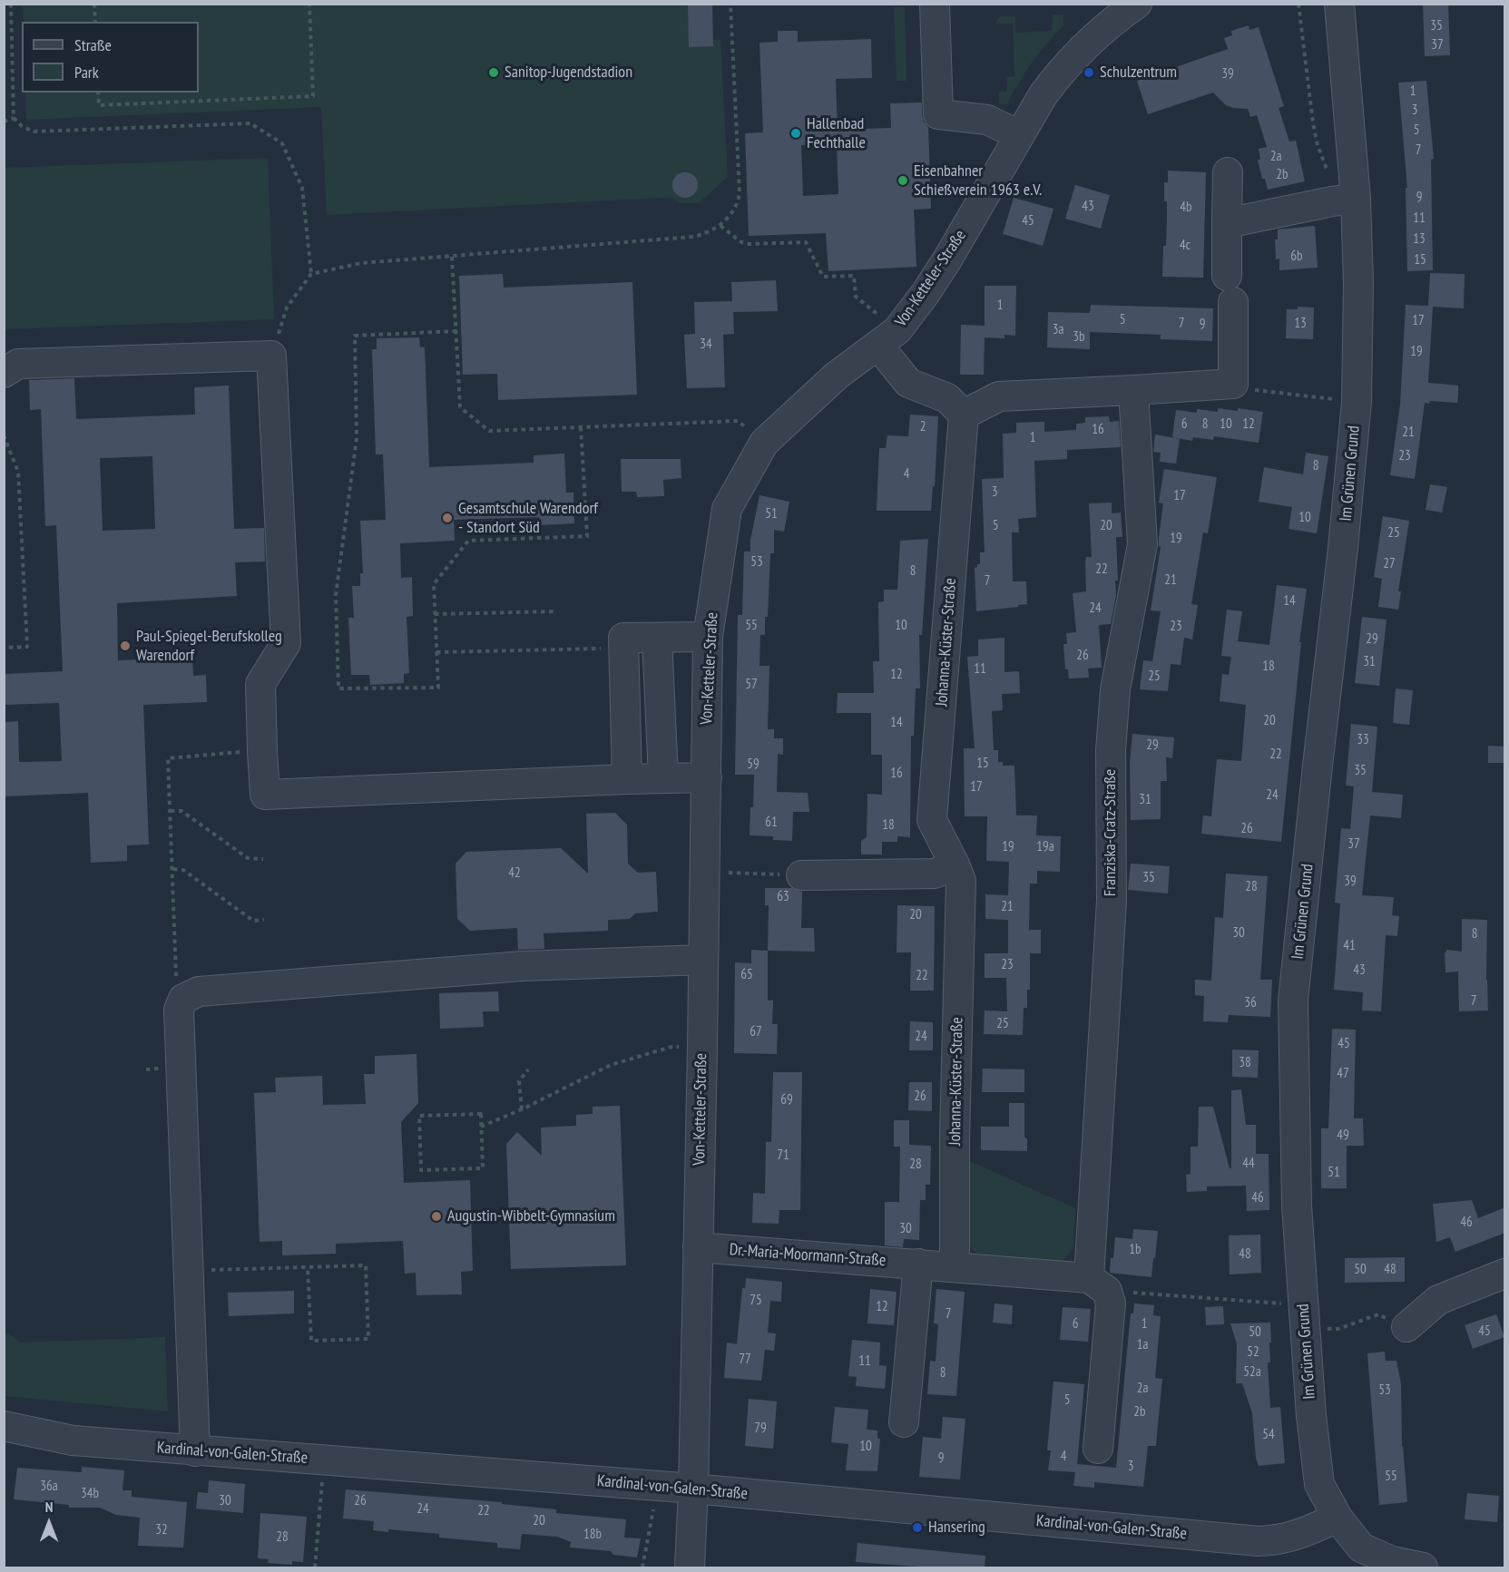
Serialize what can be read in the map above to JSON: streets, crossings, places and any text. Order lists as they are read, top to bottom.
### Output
{
  "streets": {
    "street": [
      "Von-Ketteler-Straße",
      "Im Grünen Grund",
      "Johanna-Küster-Straße",
      "Franziska-Cratz-Straße",
      "Dr.-Maria-Moormann-Straße",
      "Kardinal-von-Galen-Straße"
    ]
  },
  "crossings": [
    ["Von-Ketteler-Straße", "Dr.-Maria-Moormann-Straße"],
    ["Von-Ketteler-Straße", "Kardinal-von-Galen-Straße"],
    ["Im Grünen Grund", "Kardinal-von-Galen-Straße"],
    ["Johanna-Küster-Straße", "Dr.-Maria-Moormann-Straße"],
    ["Franziska-Cratz-Straße", "Dr.-Maria-Moormann-Straße"]
  ],
  "places": [
    "Sanitop-Jugendstadion",
    "Schulzentrum",
    "Hallenbad Fechthalle",
    "Eisenbahner Schießverein 1963 e.V.",
    "Gesamtschule Warendorf - Standort Süd",
    "Paul-Spiegel-Berufskolleg Warendorf",
    "Augustin-Wibbelt-Gymnasium",
    "Hansering"
  ],
  "house_numbers": [
    "35",
    "37",
    "39",
    "1",
    "3",
    "5",
    "7",
    "2a",
    "2b",
    "9",
    "43",
    "4b",
    "11",
    "45",
    "13",
    "4c",
    "6b",
    "15",
    "1",
    "5",
    "17",
    "7",
    "13",
    "9",
    "3a",
    "3b",
    "34",
    "19",
    "6",
    "8",
    "10",
    "12",
    "2",
    "16",
    "21",
    "1",
    "23",
    "8",
    "4",
    "3",
    "17",
    "51",
    "10",
    "5",
    "20",
    "25",
    "19",
    "53",
    "27",
    "22",
    "8",
    "21",
    "7",
    "14",
    "24",
    "55",
    "10",
    "23",
    "29",
    "26",
    "31",
    "18",
    "11",
    "12",
    "25",
    "57",
    "20",
    "14",
    "33",
    "29",
    "22",
    "15",
    "59",
    "35",
    "16",
    "17",
    "24",
    "31",
    "61",
    "18",
    "26",
    "37",
    "19",
    "19a",
    "42",
    "35",
    "39",
    "28",
    "63",
    "21",
    "20",
    "30",
    "8",
    "41",
    "23",
    "43",
    "65",
    "22",
    "7",
    "36",
    "25",
    "67",
    "24",
    "45",
    "38",
    "47",
    "26",
    "69",
    "49",
    "71",
    "44",
    "28",
    "51",
    "46",
    "46",
    "30",
    "1b",
    "48",
    "50",
    "48",
    "75",
    "12",
    "7",
    "6",
    "1",
    "45",
    "50",
    "1a",
    "52",
    "77",
    "11",
    "52a",
    "8",
    "2a",
    "53",
    "5",
    "2b",
    "79",
    "54",
    "10",
    "4",
    "9",
    "3",
    "55",
    "36a",
    "34b",
    "30",
    "26",
    "24",
    "22",
    "20",
    "32",
    "18b",
    "28"
  ],
  "legend": ["Straße", "Park"],
  "north": "top"
}
